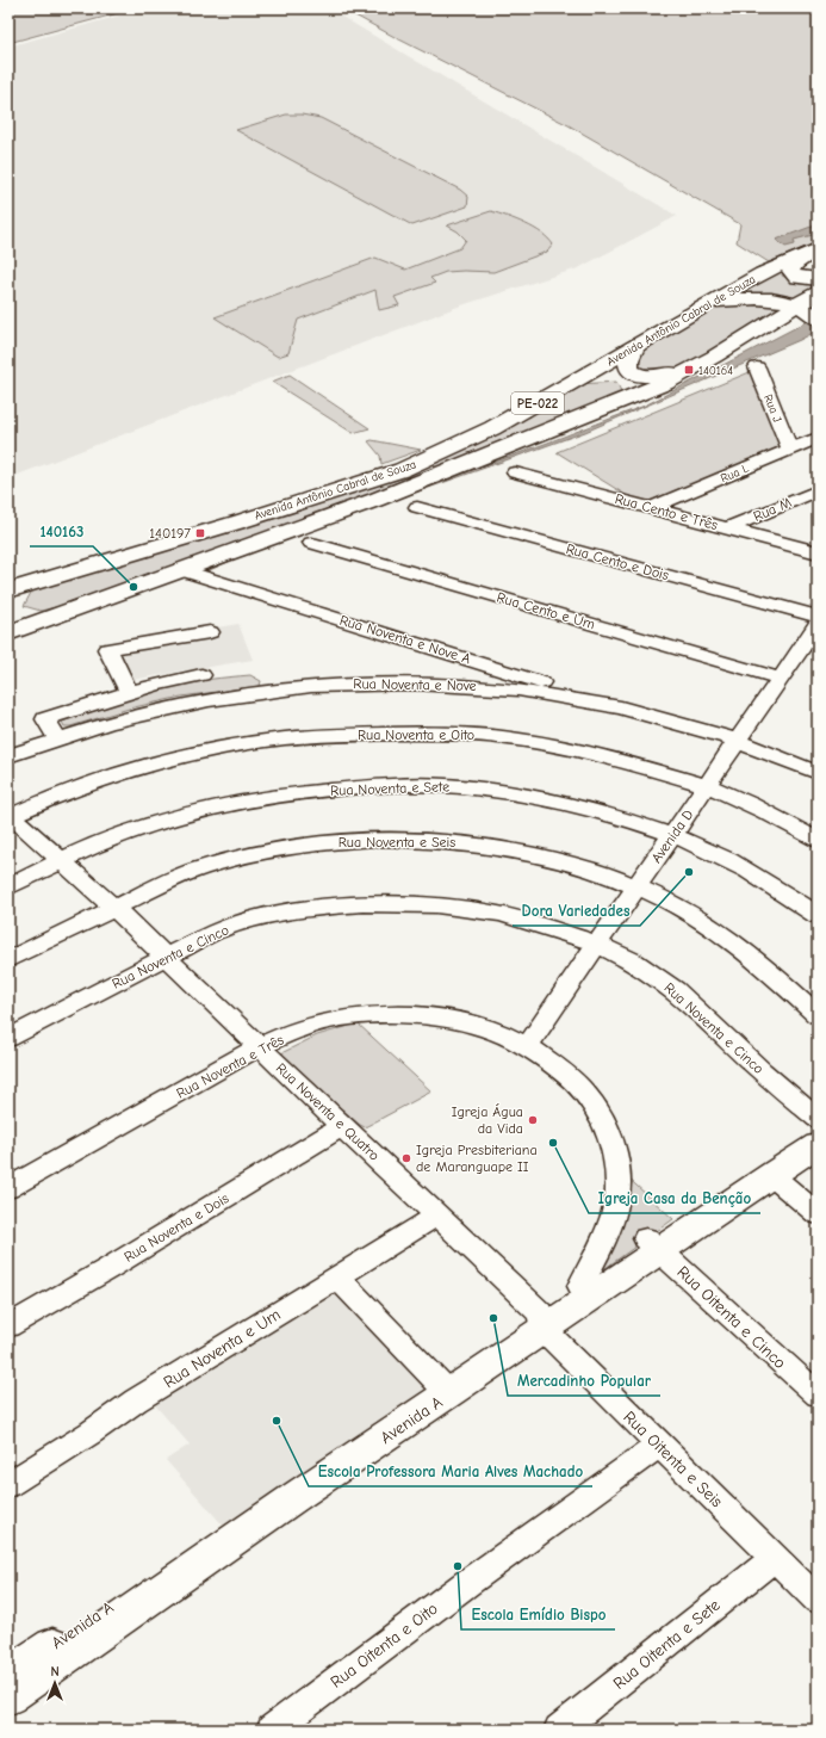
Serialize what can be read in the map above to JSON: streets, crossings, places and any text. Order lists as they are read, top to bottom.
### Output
{
  "streets": {
    "main road": ["Avenida Antônio Cabral de Souza", "PE-022", "Avenida A"],
    "street": [
      "Rua J",
      "Rua L",
      "Rua M",
      "Rua Cento e Três",
      "Rua Cento e Dois",
      "Rua Cento e Um",
      "Rua Noventa e Nove A",
      "Rua Noventa e Nove",
      "Rua Noventa e Oito",
      "Rua Noventa e Sete",
      "Avenida D",
      "Rua Noventa e Seis",
      "Rua Noventa e Cinco",
      "Rua Noventa e Três",
      "Rua Noventa e Quatro",
      "Rua Noventa e Dois",
      "Rua Oitenta e Cinco",
      "Rua Noventa e Um",
      "Rua Oitenta e Seis",
      "Rua Oitenta e Sete",
      "Rua Oitenta e Oito"
    ]
  },
  "crossings": [
    ["Avenida Antônio Cabral de Souza", "Rua Noventa e Nove A"],
    ["Rua J", "Rua L"],
    ["Rua L", "Rua Cento e Três"],
    ["Rua M", "Rua Cento e Três"],
    ["Rua Cento e Um", "Avenida D"],
    ["Rua Noventa e Nove A", "Rua Noventa e Nove"],
    ["Rua Noventa e Nove", "Avenida D"],
    ["Rua Noventa e Oito", "Avenida D"],
    ["Rua Noventa e Oito", "Rua Noventa e Quatro"],
    ["Rua Noventa e Sete", "Avenida D"],
    ["Rua Noventa e Sete", "Rua Noventa e Quatro"],
    ["Avenida D", "Rua Noventa e Seis"],
    ["Avenida D", "Rua Noventa e Cinco"],
    ["Avenida D", "Rua Noventa e Três"],
    ["Rua Noventa e Seis", "Rua Noventa e Quatro"],
    ["Rua Noventa e Cinco", "Rua Noventa e Quatro"],
    ["Rua Noventa e Três", "Rua Noventa e Quatro"],
    ["Rua Noventa e Três", "Avenida A"],
    ["Rua Noventa e Quatro", "Rua Noventa e Dois"],
    ["Rua Noventa e Quatro", "Rua Noventa e Um"],
    ["Rua Noventa e Quatro", "Avenida A"],
    ["Rua Noventa e Quatro", "Rua Oitenta e Seis"],
    ["Rua Oitenta e Cinco", "Avenida A"],
    ["Avenida A", "Rua Oitenta e Seis"],
    ["Rua Oitenta e Seis", "Rua Oitenta e Sete"],
    ["Rua Oitenta e Seis", "Rua Oitenta e Oito"]
  ],
  "places": {
    "transit": ["140164", "140197"],
    "other": [
      "140163",
      "Dora Variedades",
      "Igreja Água da Vida",
      "Igreja Casa da Benção",
      "Igreja Presbiteriana de Maranguape II",
      "Mercadinho Popular",
      "Escola Professora Maria Alves Machado",
      "Escola Emídio Bispo"
    ]
  },
  "north": "top"
}
